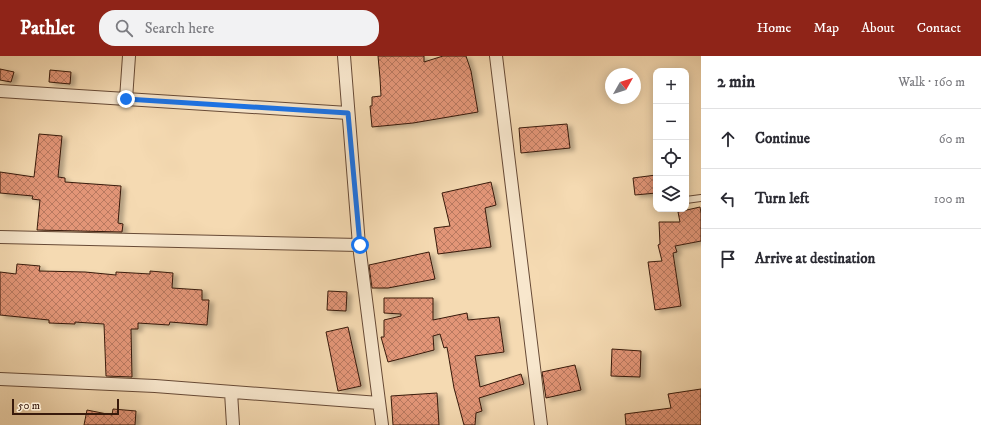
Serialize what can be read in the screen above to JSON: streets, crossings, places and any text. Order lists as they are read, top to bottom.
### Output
{
  "scale_bar": "50 m",
  "north": "top right",
  "page": {
    "header": "Pathlet",
    "search": "Search here",
    "nav": [
      "Home",
      "Map",
      "About",
      "Contact"
    ],
    "heading": ["2 min", "Walk · 160 m"],
    "map_buttons": ["+", "−"],
    "list": [
      ["Continue", "60 m"],
      ["Turn left", "100 m"],
      "Arrive at destination"
    ],
    "scale": "50 m"
  }
}
